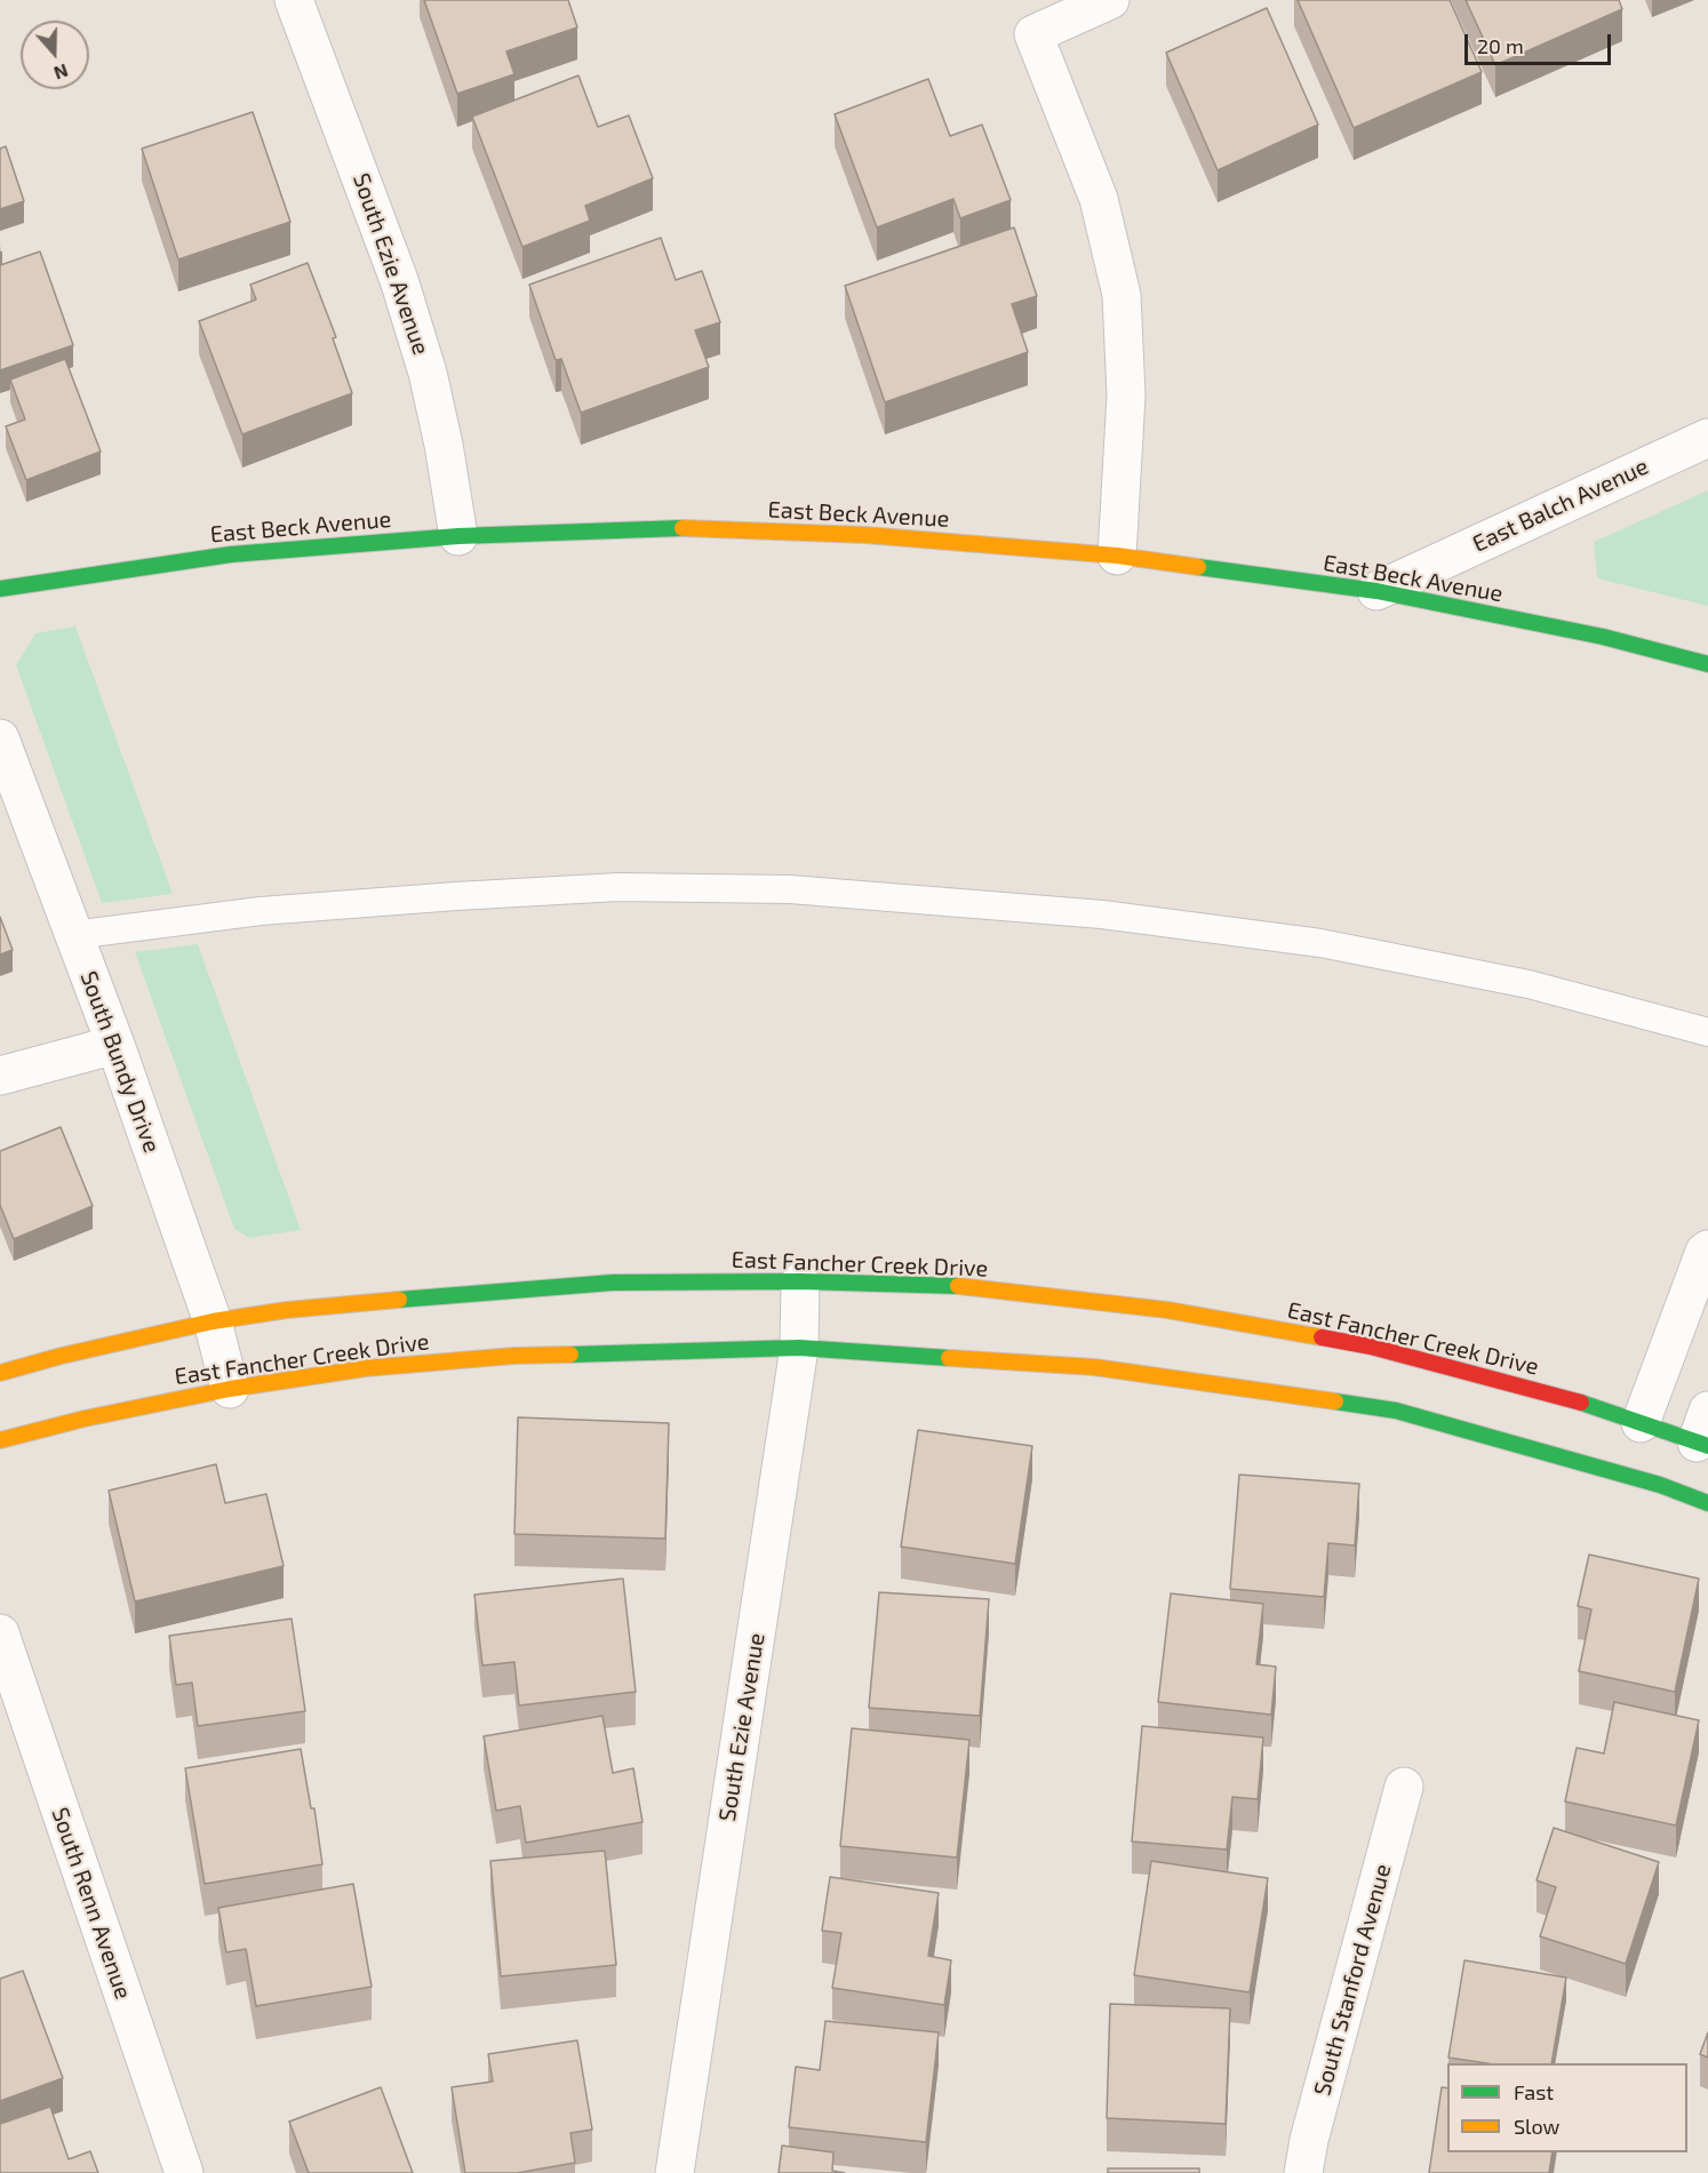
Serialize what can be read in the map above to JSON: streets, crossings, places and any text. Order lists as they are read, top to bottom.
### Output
{
  "streets": {
    "street": [
      "South Ezie Avenue",
      "East Balch Avenue",
      "East Beck Avenue",
      "South Bundy Drive",
      "East Fancher Creek Drive",
      "South Renn Avenue",
      "South Stanford Avenue"
    ]
  },
  "crossings": [
    ["South Ezie Avenue", "East Beck Avenue"],
    ["South Ezie Avenue", "East Fancher Creek Drive"],
    ["East Balch Avenue", "East Beck Avenue"],
    ["South Bundy Drive", "East Fancher Creek Drive"]
  ],
  "legend": ["Fast", "Slow"],
  "scale_bar": "20 m",
  "north": "bottom"
}
